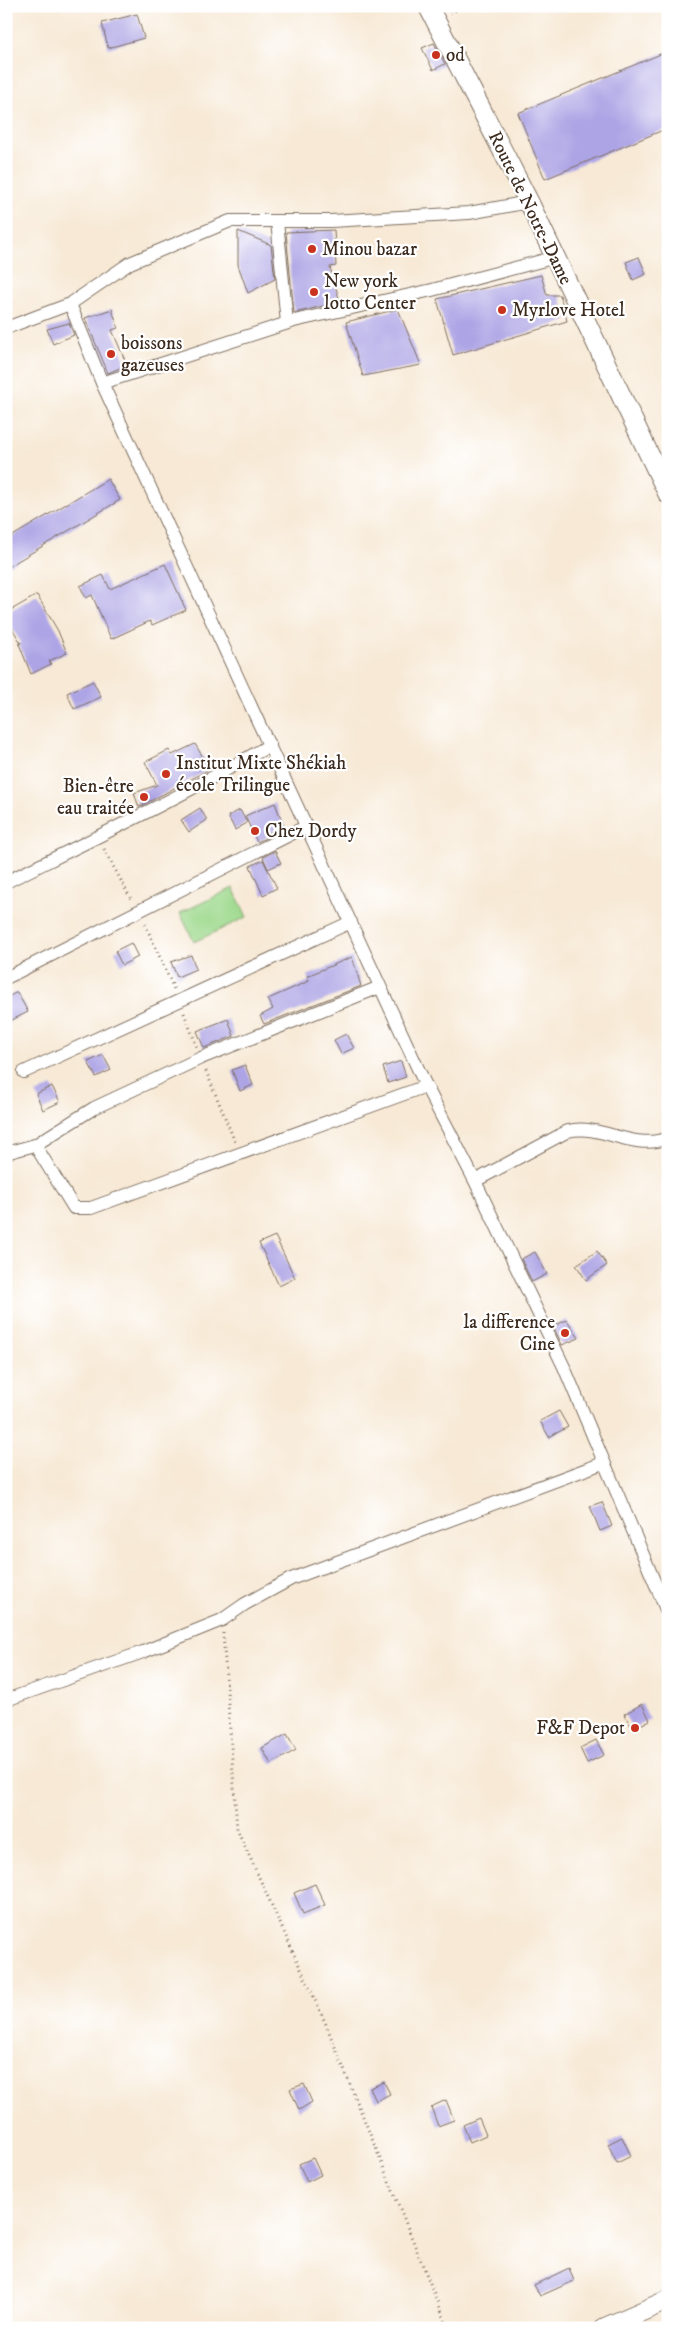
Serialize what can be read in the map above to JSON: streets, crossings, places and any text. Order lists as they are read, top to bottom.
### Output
{
  "streets": {
    "street": ["Route de Notre-Dame"]
  },
  "places": [
    "od",
    "Minou bazar",
    "New york lotto Center",
    "Myrlove Hotel",
    "boissons gazeuses",
    "Institut Mixte Shékiah école Trilingue",
    "Bien-être eau traitée",
    "Chez Dordy",
    "la difference Cine",
    "F&F Depot"
  ]
}
